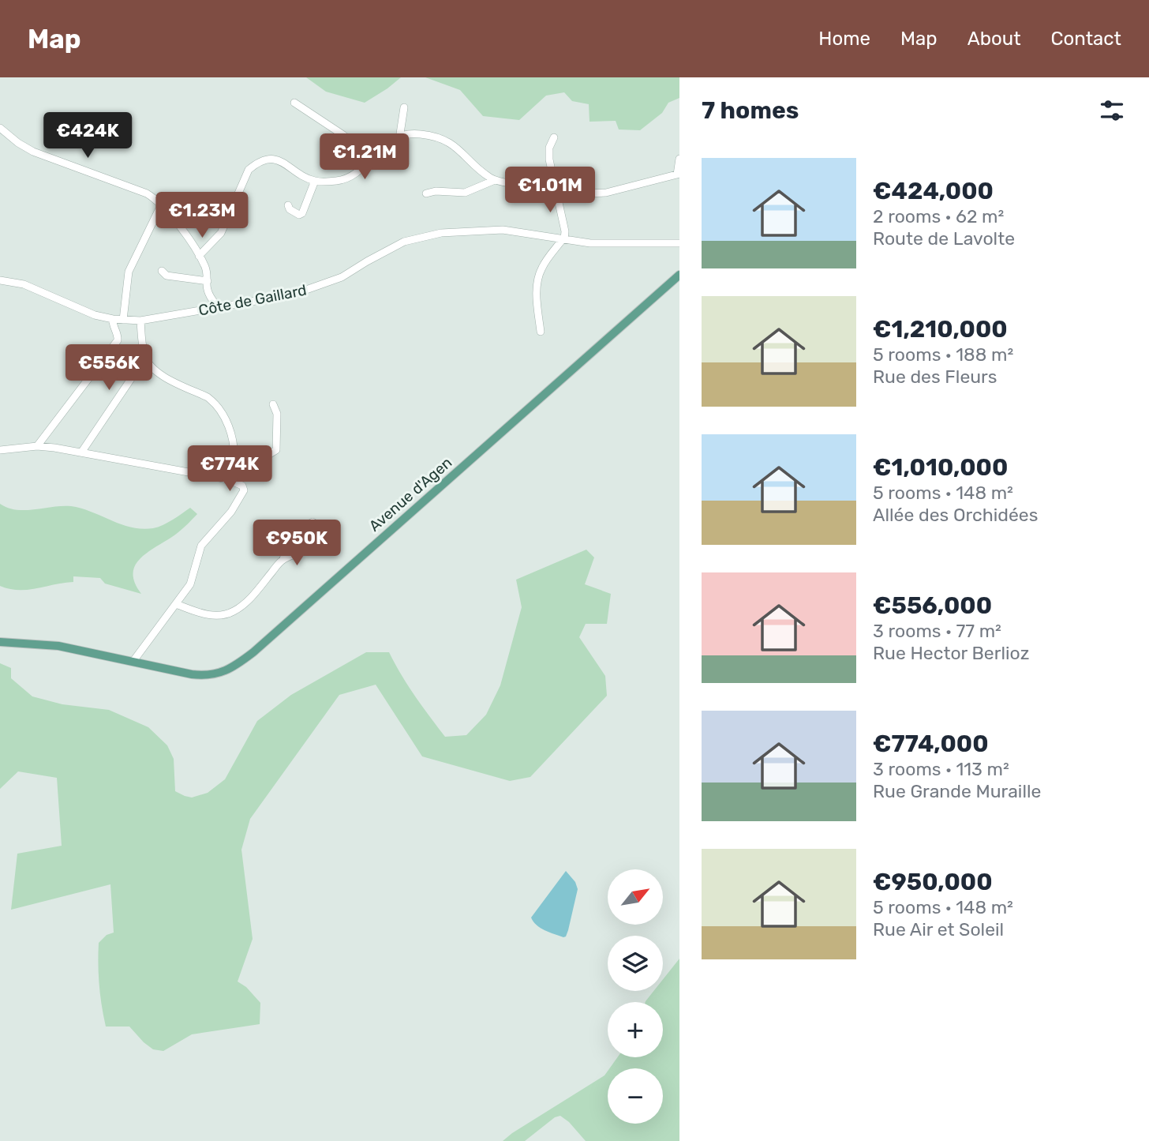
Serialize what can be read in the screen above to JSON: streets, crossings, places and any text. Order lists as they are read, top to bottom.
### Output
{
  "streets": {
    "main road": ["Avenue d'Agen"],
    "street": ["Côte de Gaillard"]
  },
  "north": "top right",
  "page": {
    "header": "Map",
    "nav": [
      "Home",
      "Map",
      "About",
      "Contact"
    ],
    "heading": "7 homes",
    "price": [
      "€424K",
      "€1.21M",
      "€1.01M",
      "€1.23M",
      "€556K",
      "€774K",
      "€950K"
    ],
    "list": [
      {
        "name": "€424,000",
        "note": "2 rooms · 62 m² · Route de Lavolte"
      },
      {
        "name": "€1,210,000",
        "note": "5 rooms · 188 m² · Rue des Fleurs"
      },
      {
        "name": "€1,010,000",
        "note": "5 rooms · 148 m² · Allée des Orchidées"
      },
      {
        "name": "€556,000",
        "note": "3 rooms · 77 m² · Rue Hector Berlioz"
      },
      {
        "name": "€774,000",
        "note": "3 rooms · 113 m² · Rue Grande Muraille"
      },
      {
        "name": "€950,000",
        "note": "5 rooms · 148 m² · Rue Air et Soleil"
      }
    ],
    "map_buttons": ["+", "−"]
  }
}
